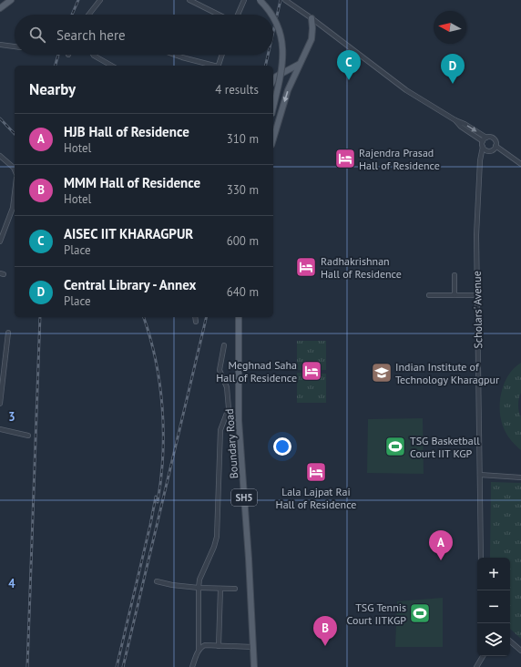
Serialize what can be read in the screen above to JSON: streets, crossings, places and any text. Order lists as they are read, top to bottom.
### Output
{
  "streets": {
    "main road": ["Boundary Road", "SH5"],
    "street": ["Scholars' Avenue"]
  },
  "places": {
    "hotel": [
      "Rajendra Prasad Hall of Residence",
      "Radhakrishnan Hall of Residence",
      "Meghnad Saha Hall of Residence",
      "Lala Lajpat Rai Hall of Residence"
    ],
    "school or university": ["Indian Institute of Technology Kharagpur"],
    "sports": ["TSG Basketball Court IIT KGP", "TSG Tennis Court IITKGP"]
  },
  "north": "left",
  "page": {
    "search": "Search here",
    "pins": [
      "C",
      "D",
      "A",
      "B"
    ],
    "heading": ["Nearby", "4 results"],
    "list": [
      {
        "mark": "A",
        "name": "HJB Hall of Residence",
        "note": "Hotel",
        "value": "310 m"
      },
      {
        "mark": "B",
        "name": "MMM Hall of Residence",
        "note": "Hotel",
        "value": "330 m"
      },
      {
        "mark": "C",
        "name": "AISEC IIT KHARAGPUR",
        "note": "Place",
        "value": "600 m"
      },
      {
        "mark": "D",
        "name": "Central Library - Annex",
        "note": "Place",
        "value": "640 m"
      }
    ],
    "map_buttons": ["+", "−"]
  },
  "grid": {
    "rows": ["3", "4"]
  }
}
